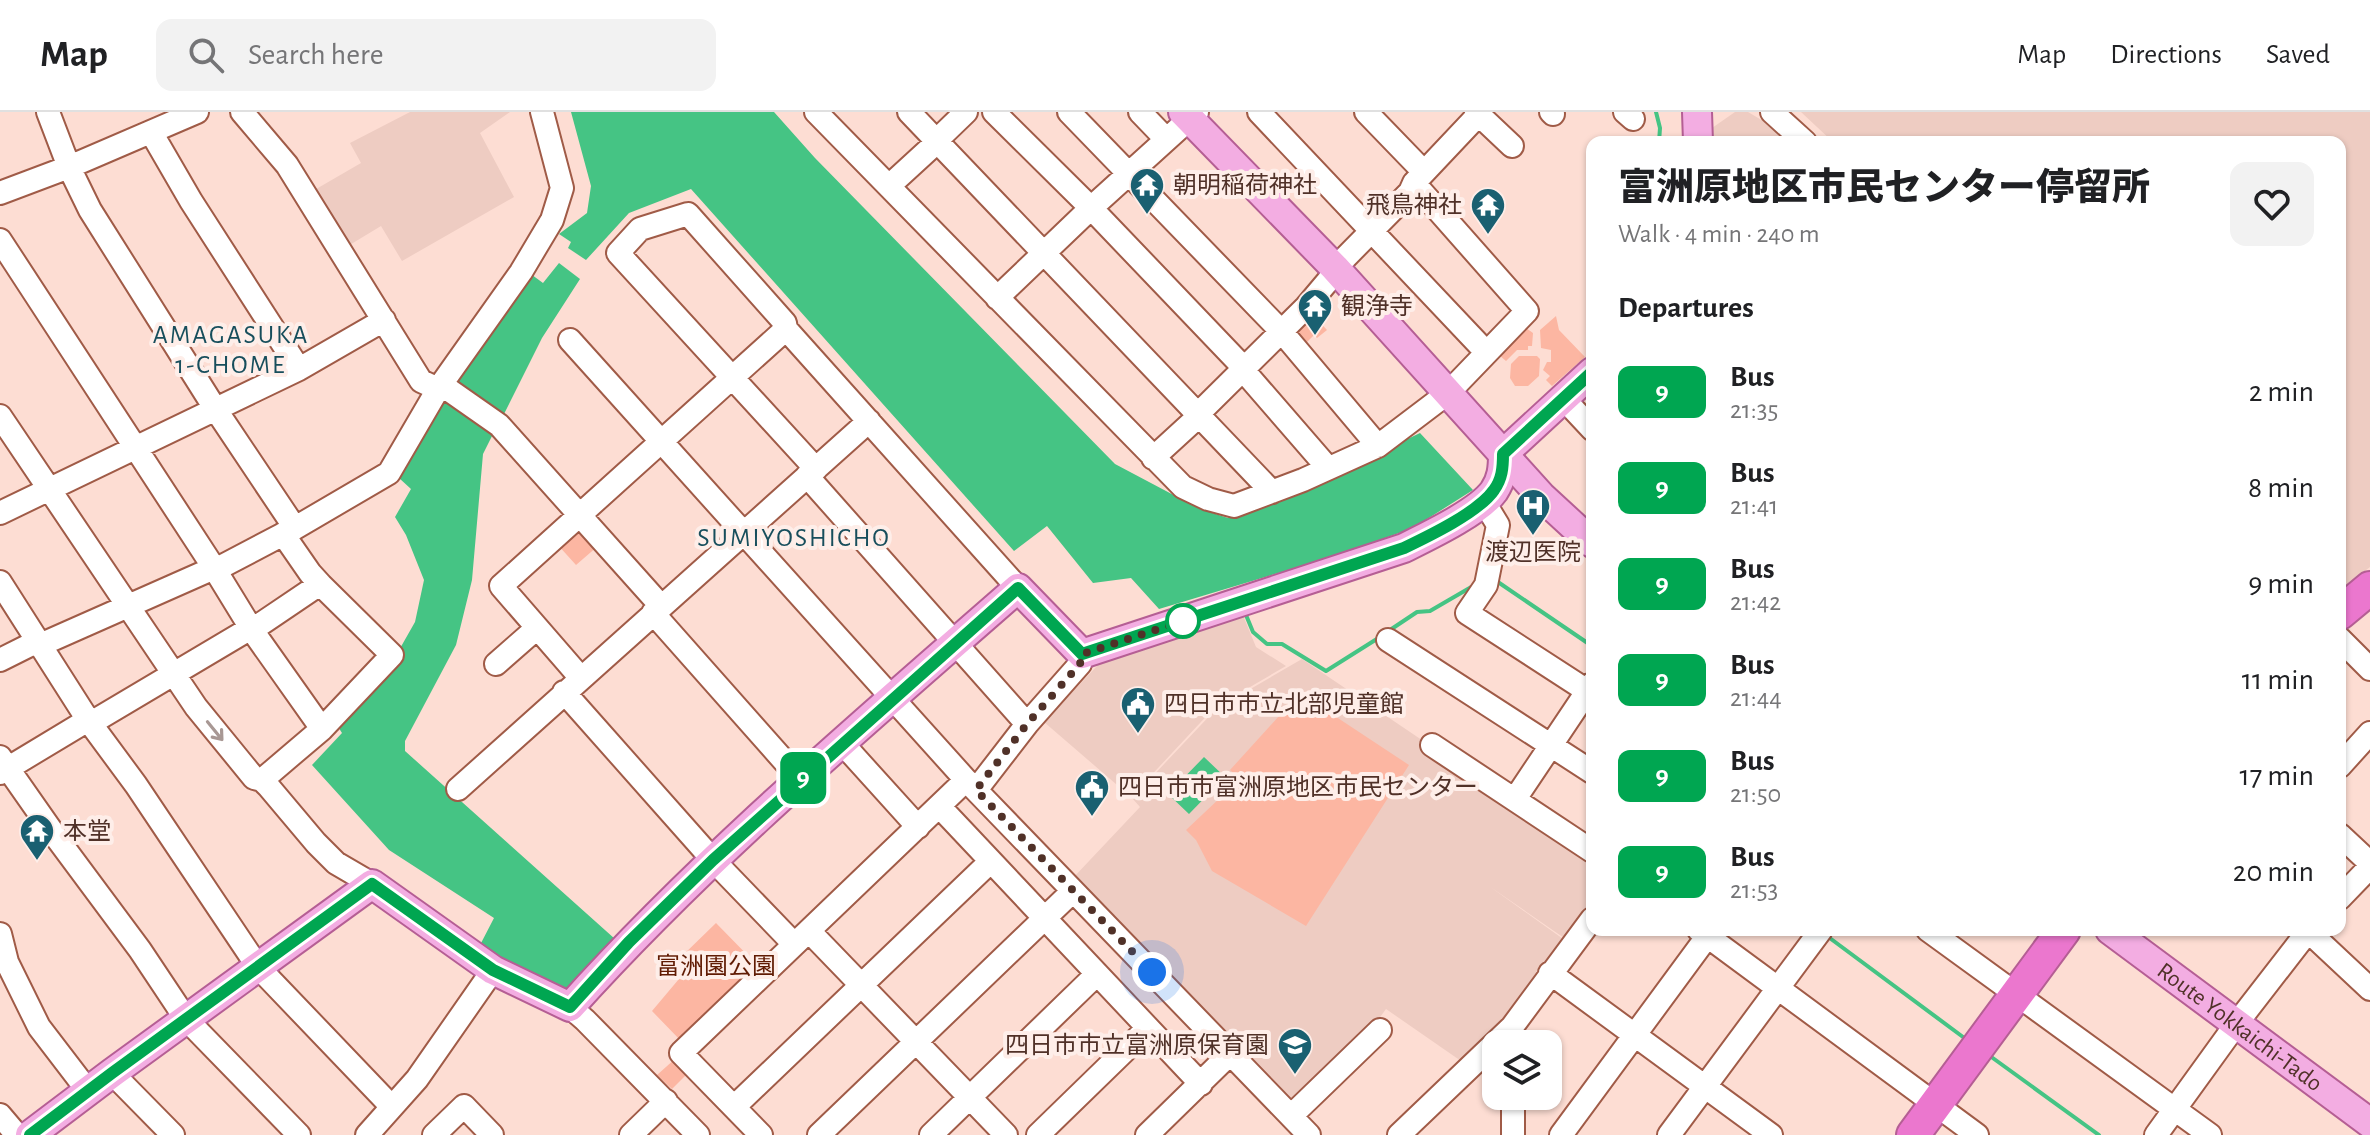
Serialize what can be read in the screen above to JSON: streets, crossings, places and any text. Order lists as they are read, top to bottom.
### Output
{
  "streets": {
    "main road": ["Route Yokkaichi-Tado"]
  },
  "districts": ["AMAGASUKA 1-CHOME", "SUMIYOSHICHO"],
  "parks": ["富洲園公園"],
  "places": {
    "temple": [
      "朝明稲荷神社",
      "飛鳥神社",
      "観浄寺",
      "本堂"
    ],
    "hospital": ["渡辺医院"],
    "public building": ["四日市市立北部児童館", "四日市市富洲原地区市民センター"],
    "school or university": ["四日市市立富洲原保育園"]
  },
  "lines": ["bus line 9"],
  "page": {
    "header": "Map",
    "search": "Search here",
    "nav": ["Map", "Directions", "Saved"],
    "on_map": "9",
    "heading": [
      ["富洲原地区市民センター停留所", "Walk · 4 min · 240 m"],
      "Departures"
    ],
    "list": [
      {
        "mark": "9",
        "name": "Bus",
        "note": "21:35",
        "value": "2 min"
      },
      {
        "mark": "9",
        "name": "Bus",
        "note": "21:41",
        "value": "8 min"
      },
      {
        "mark": "9",
        "name": "Bus",
        "note": "21:42",
        "value": "9 min"
      },
      {
        "mark": "9",
        "name": "Bus",
        "note": "21:44",
        "value": "11 min"
      },
      {
        "mark": "9",
        "name": "Bus",
        "note": "21:50",
        "value": "17 min"
      },
      {
        "mark": "9",
        "name": "Bus",
        "note": "21:53",
        "value": "20 min"
      }
    ]
  }
}
